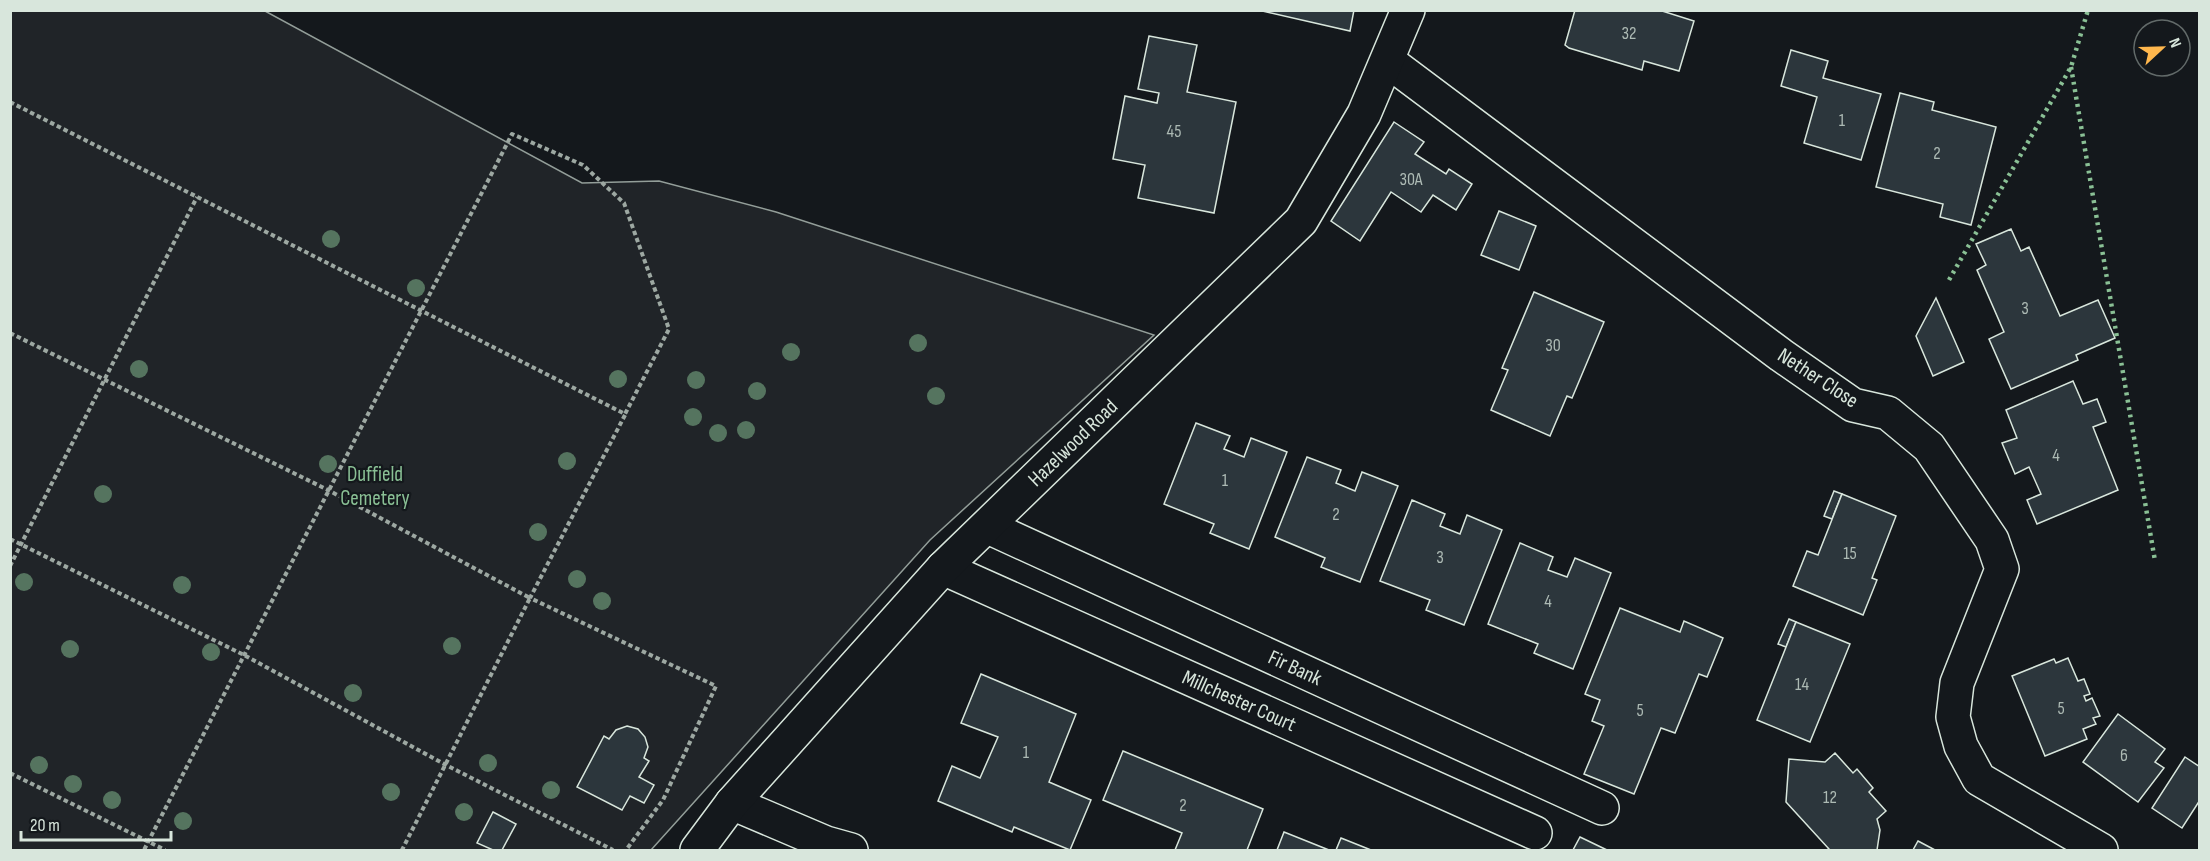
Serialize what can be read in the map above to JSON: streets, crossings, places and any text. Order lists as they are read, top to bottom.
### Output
{
  "streets": {
    "street": [
      "Nether Close",
      "Hazelwood Road",
      "Fir Bank",
      "Millchester Court"
    ]
  },
  "crossings": [
    ["Nether Close", "Hazelwood Road"],
    ["Hazelwood Road", "Fir Bank"],
    ["Hazelwood Road", "Millchester Court"]
  ],
  "parks": ["Duffield Cemetery"],
  "house_numbers": [
    "32",
    "1",
    "45",
    "2",
    "30A",
    "3",
    "30",
    "4",
    "1",
    "2",
    "15",
    "3",
    "4",
    "14",
    "5",
    "5",
    "1",
    "6",
    "12",
    "2"
  ],
  "scale_bar": "20 m",
  "north": "right"
}
